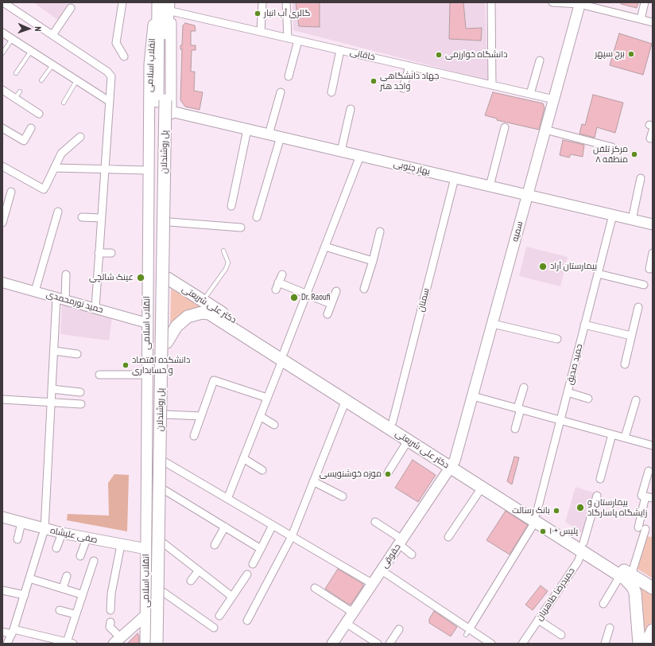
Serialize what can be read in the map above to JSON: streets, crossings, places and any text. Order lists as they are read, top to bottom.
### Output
{
  "streets": {
    "main road": [
      "انقلاب اسلامی",
      "پل روشندلان",
      "بهار جنوبی",
      "سمیه",
      "دکتر علی شریعتی",
      "صفی علیشاه",
      "حقوقی"
    ],
    "street": [
      "خاقانی",
      "سمنان",
      "حمید نورمحمدی",
      "حمید صدیق",
      "حمیدرضا طاهریان"
    ]
  },
  "crossings": [
    ["خاقانی", "انقلاب اسلامی"],
    ["خاقانی", "سمیه"],
    ["انقلاب اسلامی", "پل روشندلان"],
    ["انقلاب اسلامی", "بهار جنوبی"],
    ["انقلاب اسلامی", "حمید نورمحمدی"],
    ["انقلاب اسلامی", "دکتر علی شریعتی"],
    ["انقلاب اسلامی", "صفی علیشاه"],
    ["بهار جنوبی", "سمیه"],
    ["بهار جنوبی", "سمنان"],
    ["بهار جنوبی", "حمید صدیق"],
    ["سمیه", "دکتر علی شریعتی"],
    ["سمیه", "حقوقی"],
    ["سمنان", "دکتر علی شریعتی"],
    ["دکتر علی شریعتی", "حمید صدیق"],
    ["دکتر علی شریعتی", "حقوقی"],
    ["دکتر علی شریعتی", "حمیدرضا طاهریان"]
  ],
  "places": [
    "گالری آب انبار",
    "برج سپهر",
    "دانشگاه خوارزمی",
    "جهاد دانشگاهی واحد هنر",
    "مرکز تلفن منطقه ۸",
    "بیمارستان آراد",
    "عينک شالچی",
    "Dr. Raoufi",
    "دانشکده اقتصاد و حسابداری",
    "موزه خوشنویسی",
    "بیمارستان و زایشگاه پاسارگاد",
    "بانک رسالت",
    "پلیس +۱۰"
  ],
  "north": "right"
}
